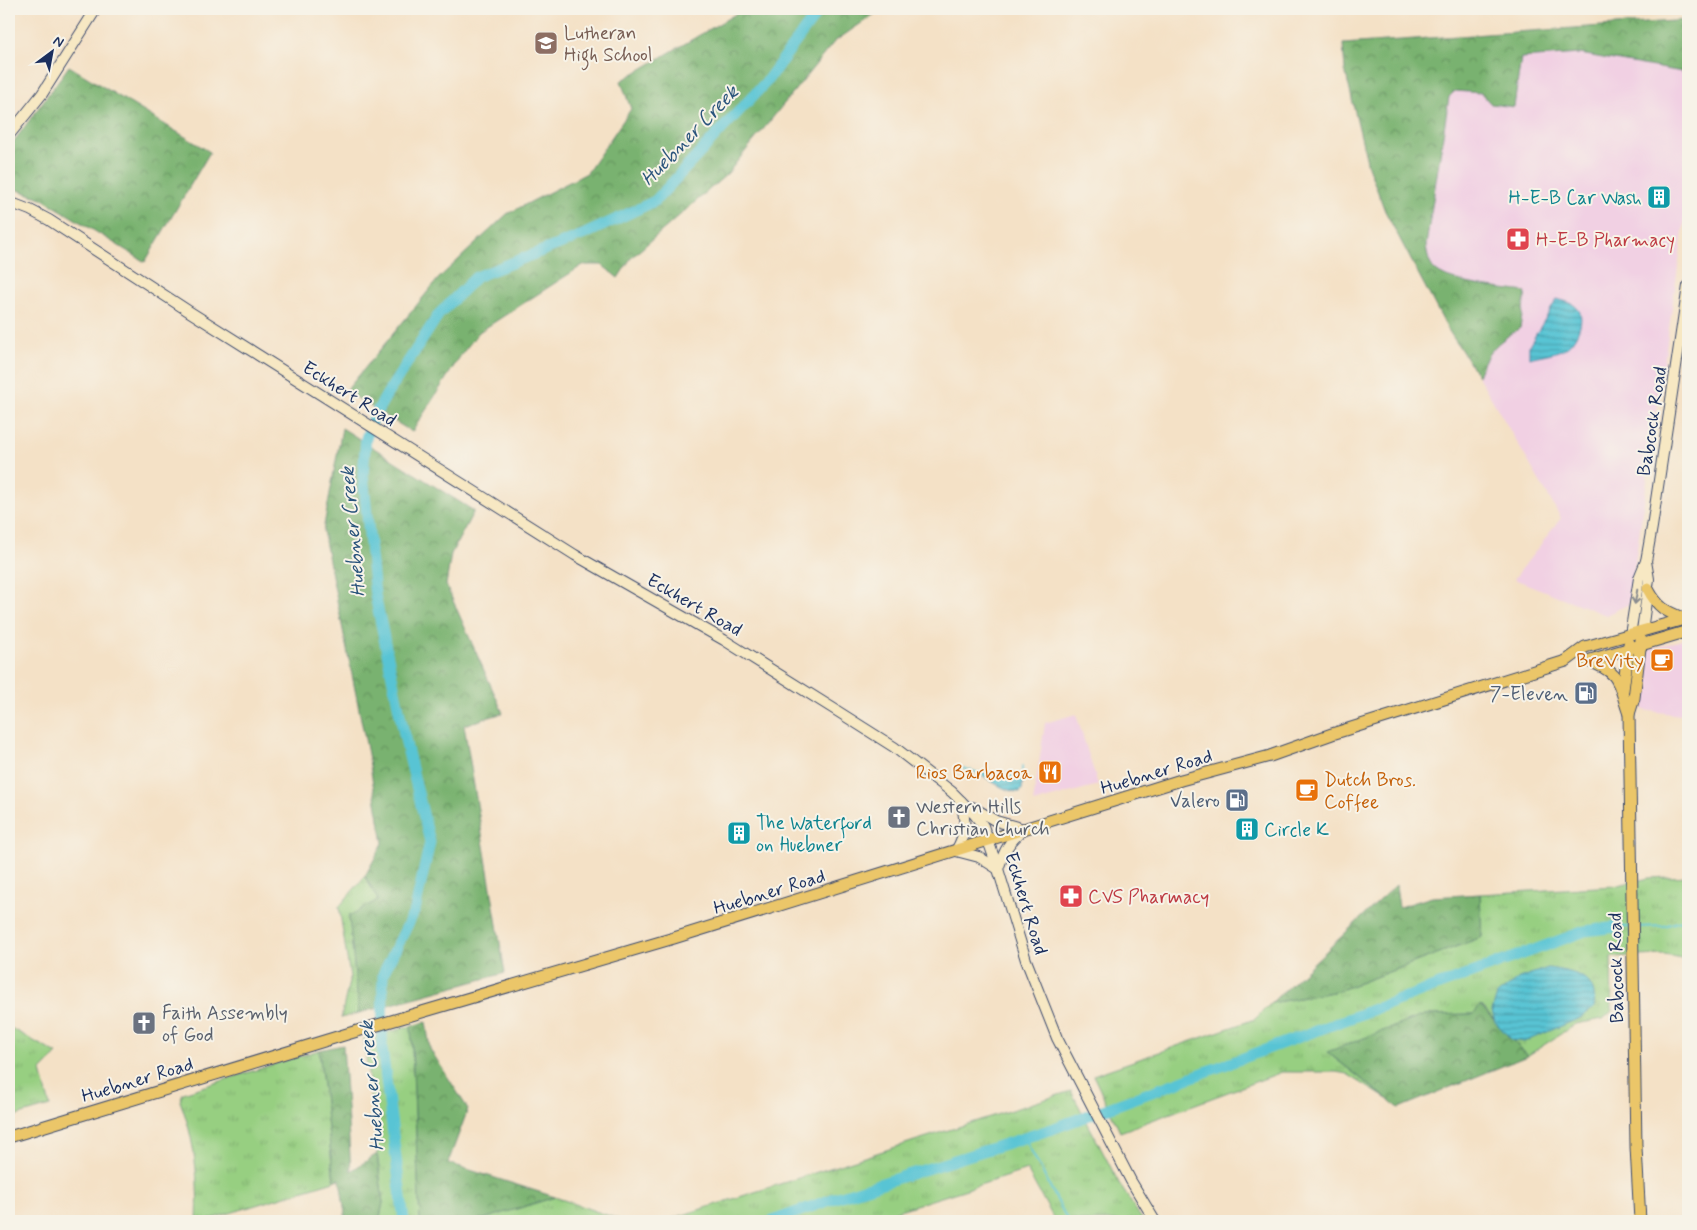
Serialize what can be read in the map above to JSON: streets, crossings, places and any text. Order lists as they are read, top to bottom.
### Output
{
  "streets": {
    "main road": ["Eckhert Road", "Babcock Road", "Huebner Road"]
  },
  "crossings": [
    ["Eckhert Road", "Huebner Road"],
    ["Babcock Road", "Huebner Road"]
  ],
  "water": ["Huebner Creek"],
  "places": {
    "school or university": ["Lutheran High School"],
    "building": ["H-E-B Car Wash", "Circle K", "The Waterford on Huebner"],
    "pharmacy": ["H-E-B Pharmacy", "CVS Pharmacy"],
    "cafe": ["BreVity", "Dutch Bros. Coffee"],
    "fuel station": ["7-Eleven", "Valero"],
    "restaurant": ["Rios Barbacoa"],
    "church": ["Western Hills Christian Church", "Faith Assembly of God"]
  },
  "north": "top right"
}
